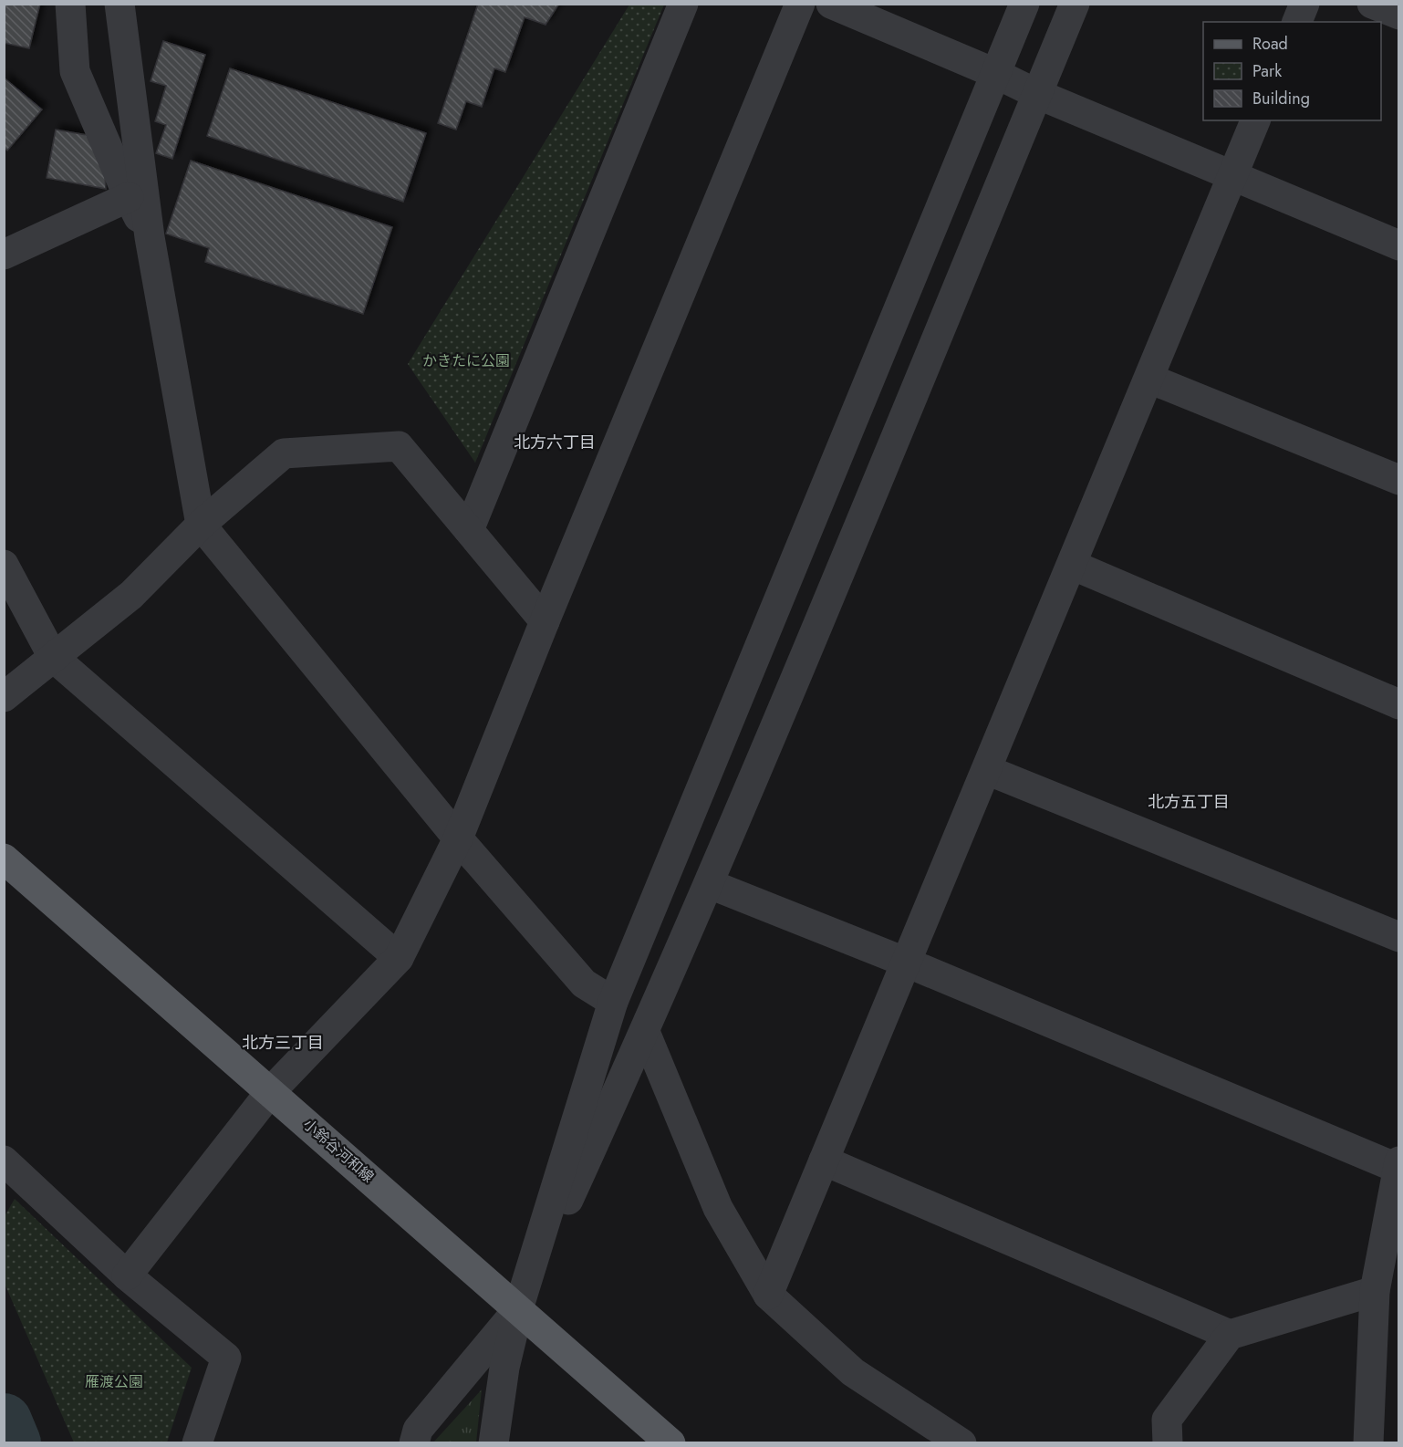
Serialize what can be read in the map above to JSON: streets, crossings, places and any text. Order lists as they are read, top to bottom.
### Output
{
  "streets": {
    "main road": ["小鈴谷河和線"]
  },
  "districts": ["北方六丁目", "北方五丁目", "北方三丁目"],
  "parks": ["かきたに公園", "雁渡公園"],
  "legend": ["Road", "Park", "Building"]
}
